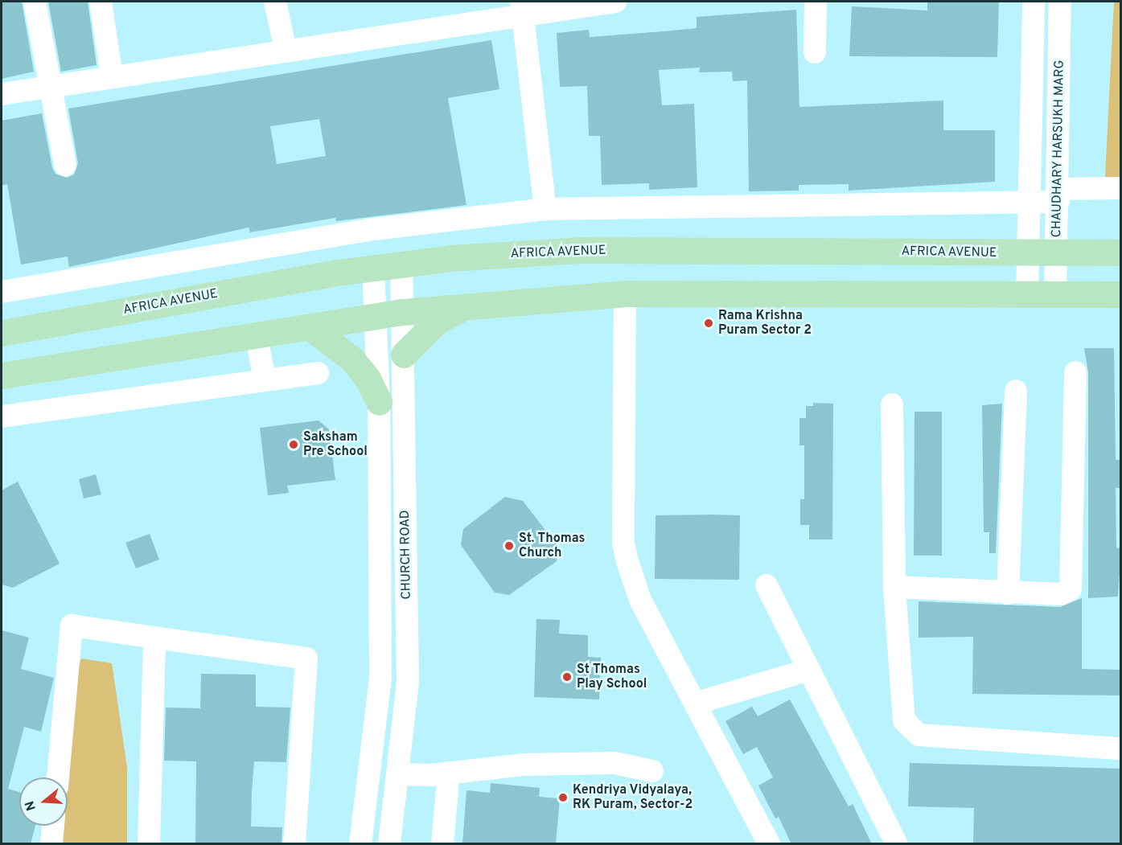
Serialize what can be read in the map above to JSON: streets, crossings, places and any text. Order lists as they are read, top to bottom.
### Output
{
  "streets": {
    "main road": ["AFRICA AVENUE"],
    "street": ["CHAUDHARY HARSUKH MARG", "CHURCH ROAD"]
  },
  "crossings": [
    ["CHAUDHARY HARSUKH MARG", "AFRICA AVENUE"],
    ["AFRICA AVENUE", "CHURCH ROAD"]
  ],
  "places": [
    "Rama Krishna Puram Sector 2",
    "Saksham Pre School",
    "St. Thomas Church",
    "St Thomas Play School",
    "Kendriya Vidyalaya, RK Puram, Sector-2"
  ],
  "north": "left"
}
